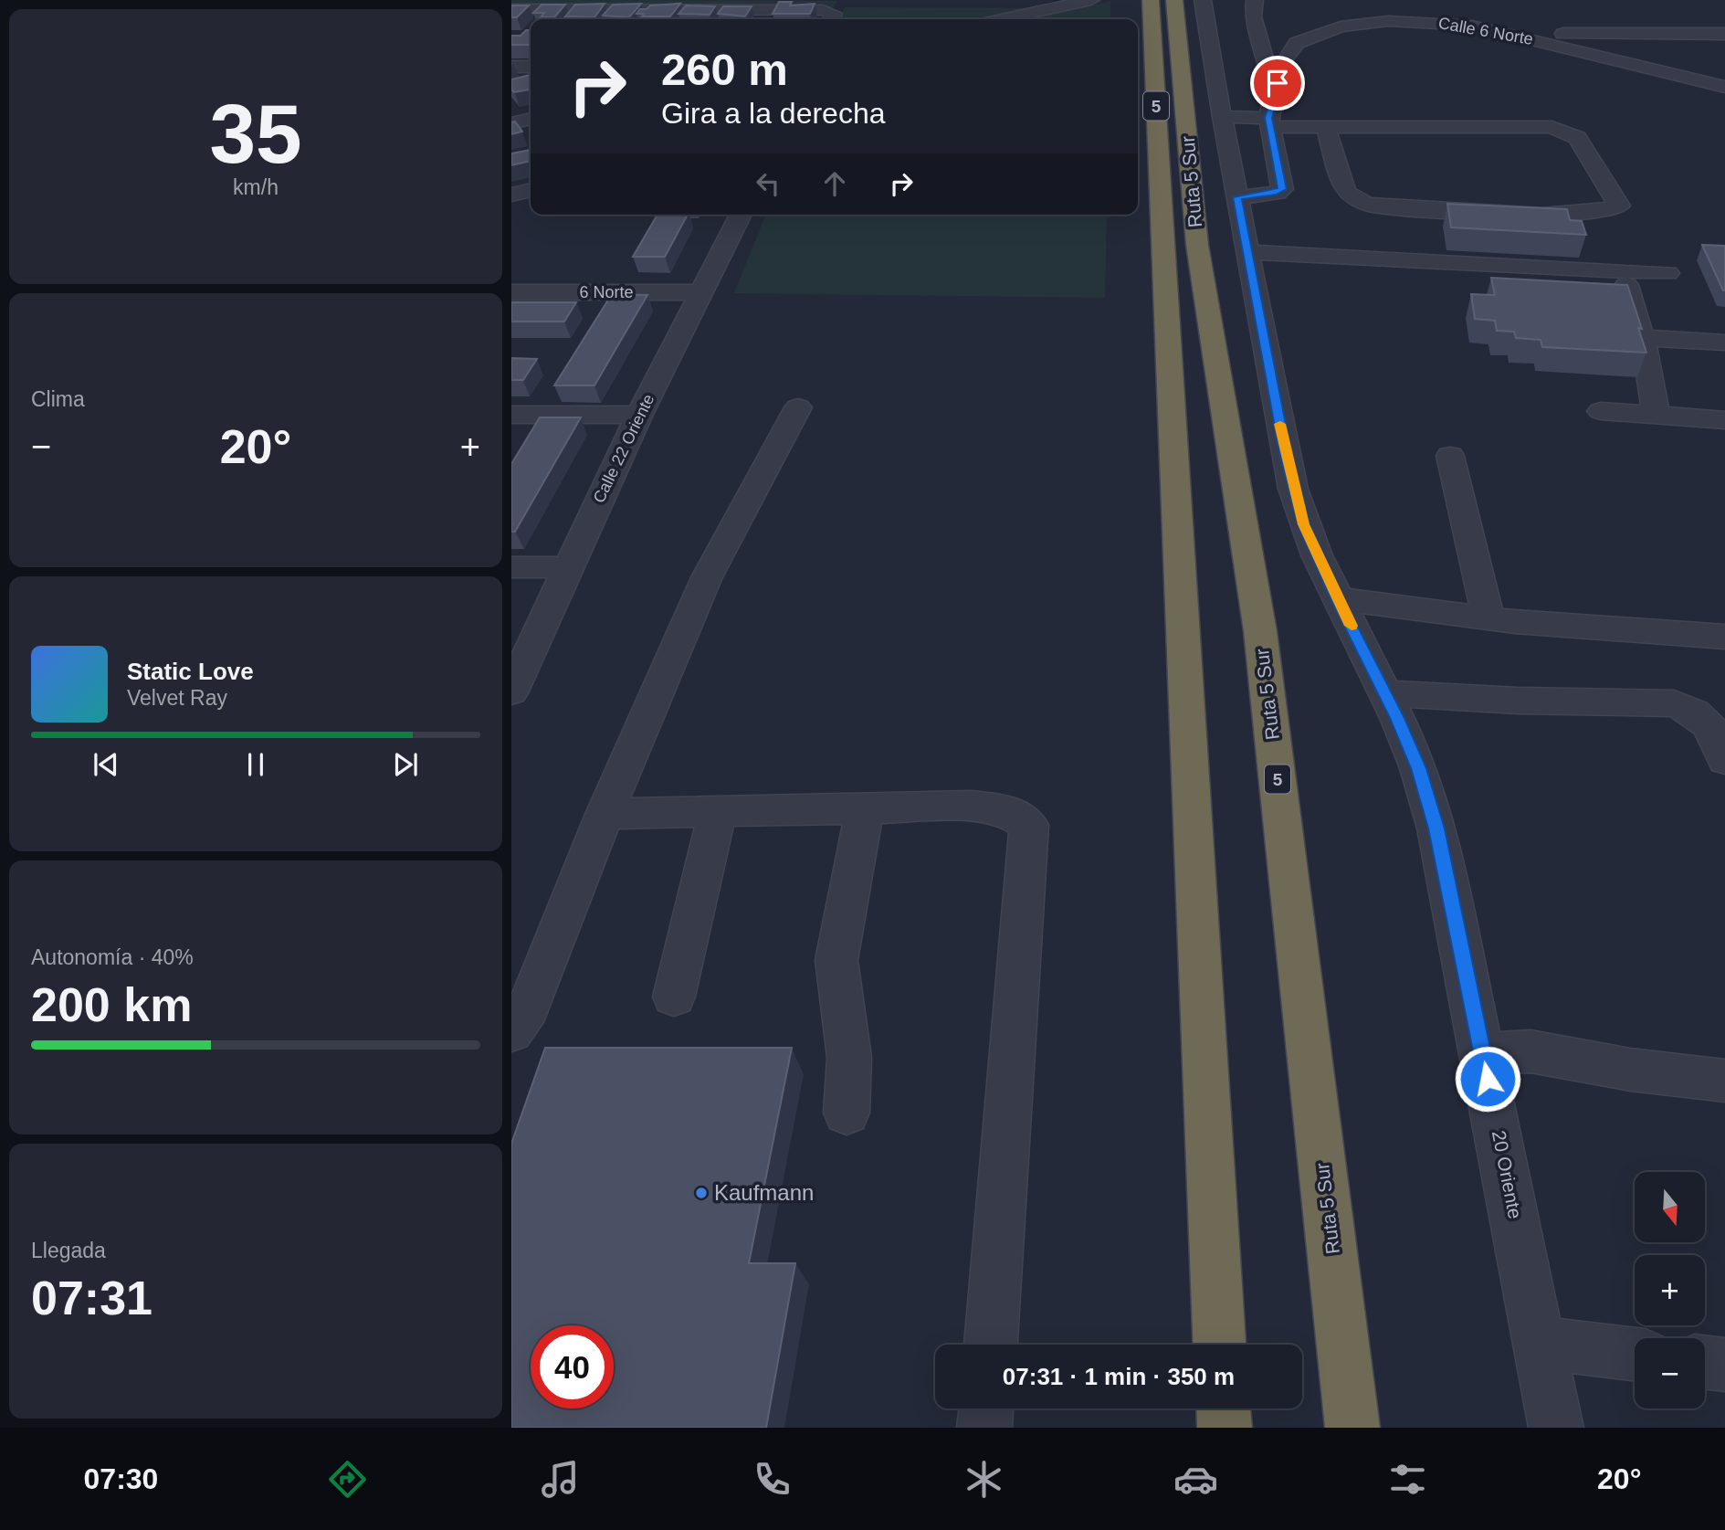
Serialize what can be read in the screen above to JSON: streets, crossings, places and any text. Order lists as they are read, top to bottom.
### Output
{
  "streets": {
    "highway": ["5", "Ruta 5 Sur"],
    "street": [
      "Calle 6 Norte",
      "6 Norte",
      "Calle 22 Oriente",
      "20 Oriente"
    ]
  },
  "crossings": [
    ["6 Norte", "Calle 22 Oriente"]
  ],
  "places": ["Kaufmann"],
  "north": "bottom",
  "page": {
    "tile": [
      ["35", "km/h"],
      "Clima",
      ["Autonomía · 40%", "200 km"],
      ["Llegada", "07:31"]
    ],
    "turn": ["260 m", "Gira a la derecha"],
    "heat": ["−", "20°", "+"],
    "song": ["Static Love", "Velvet Ray"],
    "map_buttons": ["+", "−"],
    "limit": "40",
    "trip": "07:31 · 1 min · 350 m",
    "tabs": ["07:30", "20°"]
  }
}
